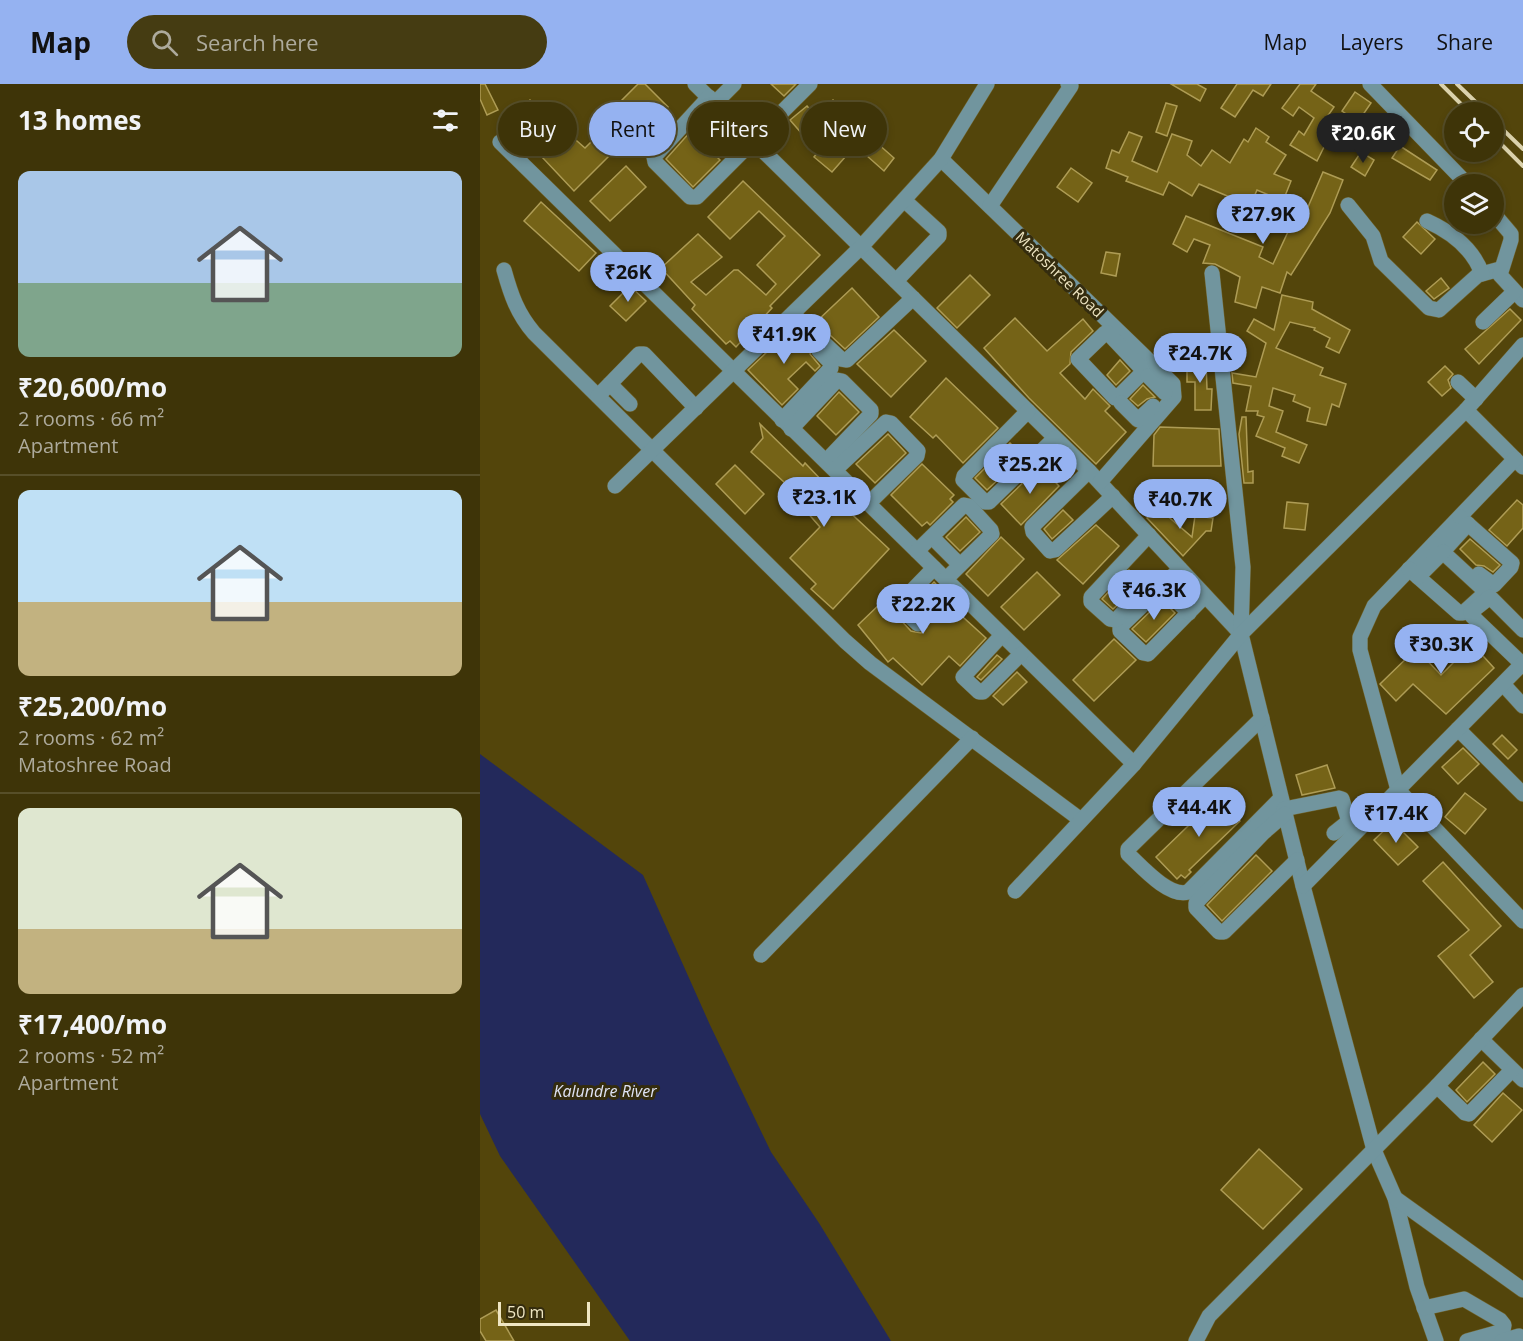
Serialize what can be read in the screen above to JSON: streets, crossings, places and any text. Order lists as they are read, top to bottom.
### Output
{
  "streets": {
    "street": ["Matoshree Road"]
  },
  "water": ["Kalundre River"],
  "scale_bar": "50 m",
  "page": {
    "header": "Map",
    "search": "Search here",
    "nav": ["Map", "Layers", "Share"],
    "heading": "13 homes",
    "chip": [
      "Buy",
      "Rent",
      "Filters",
      "New"
    ],
    "price": [
      "₹20.6K",
      "₹27.9K",
      "₹26K",
      "₹41.9K",
      "₹24.7K",
      "₹25.2K",
      "₹23.1K",
      "₹40.7K",
      "₹46.3K",
      "₹22.2K",
      "₹30.3K",
      "₹44.4K",
      "₹17.4K"
    ],
    "list": [
      {
        "name": "₹20,600/mo",
        "note": "2 rooms · 66 m² · Apartment"
      },
      {
        "name": "₹25,200/mo",
        "note": "2 rooms · 62 m² · Matoshree Road"
      },
      {
        "name": "₹17,400/mo",
        "note": "2 rooms · 52 m² · Apartment"
      }
    ],
    "scale": "50 m"
  }
}
